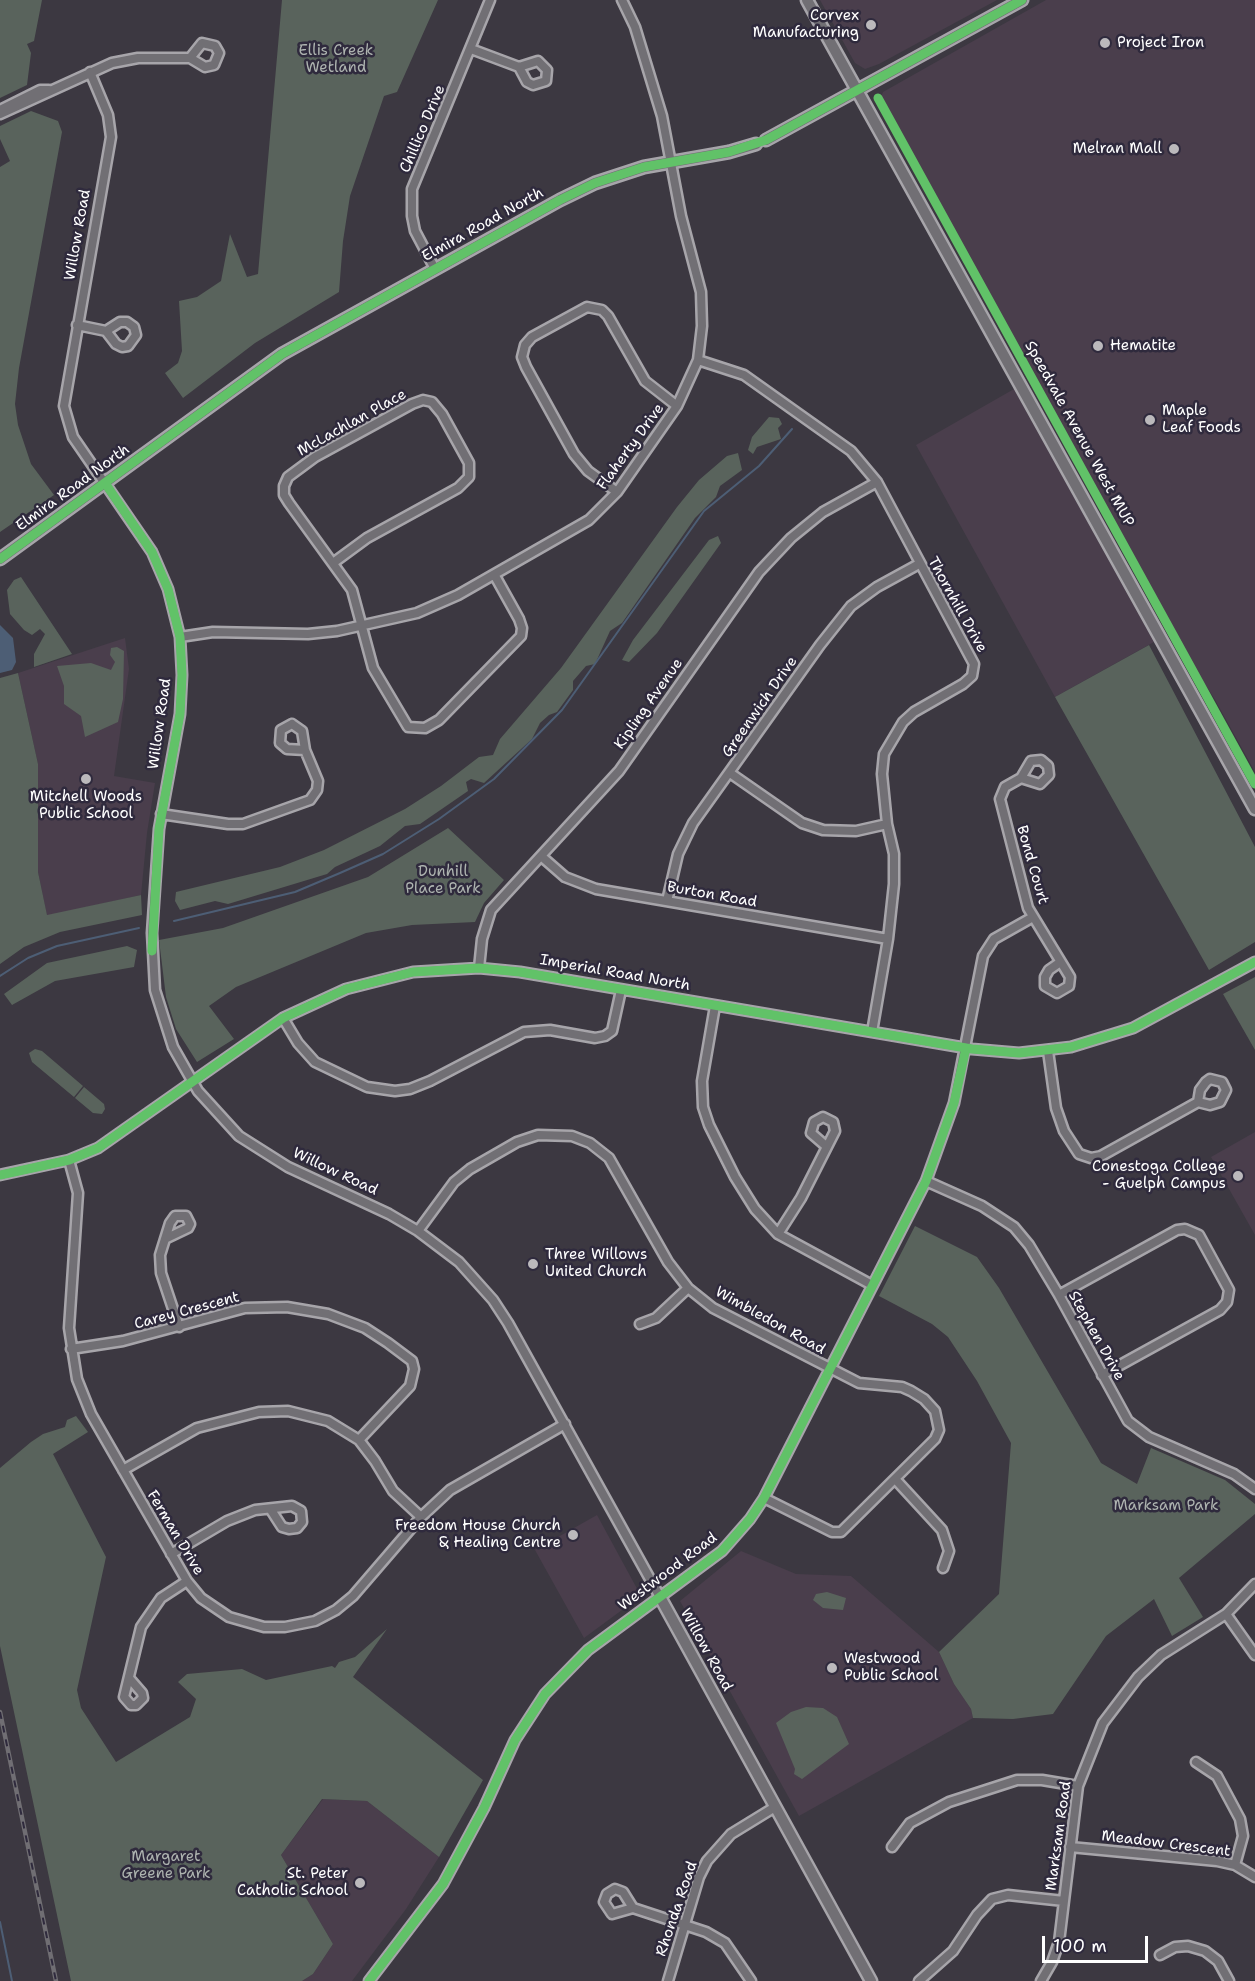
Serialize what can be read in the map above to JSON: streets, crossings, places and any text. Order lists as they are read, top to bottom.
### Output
{
  "streets": {
    "main road": ["Elmira Road North", "Willow Road"],
    "street": [
      "Chillico Drive",
      "McLachlan Place",
      "Flaherty Drive",
      "Thornhill Drive",
      "Kipling Avenue",
      "Greenwich Drive",
      "Bond Court",
      "Burton Road",
      "Imperial Road North",
      "Carey Crescent",
      "Wimbledon Road",
      "Stephen Drive",
      "Ferman Drive",
      "Westwood Road",
      "Marksam Road",
      "Meadow Crescent",
      "Rhonda Road"
    ],
    "cycle path": ["Speedvale Avenue West MUP"]
  },
  "crossings": [
    ["Chillico Drive", "Elmira Road North"],
    ["Elmira Road North", "Willow Road"],
    ["Elmira Road North", "Flaherty Drive"],
    ["Willow Road", "Flaherty Drive"],
    ["Willow Road", "Imperial Road North"],
    ["Willow Road", "Wimbledon Road"],
    ["Willow Road", "Ferman Drive"],
    ["Willow Road", "Westwood Road"],
    ["Willow Road", "Rhonda Road"],
    ["McLachlan Place", "Flaherty Drive"],
    ["Flaherty Drive", "Thornhill Drive"],
    ["Thornhill Drive", "Kipling Avenue"],
    ["Thornhill Drive", "Greenwich Drive"],
    ["Thornhill Drive", "Burton Road"],
    ["Thornhill Drive", "Imperial Road North"],
    ["Kipling Avenue", "Burton Road"],
    ["Kipling Avenue", "Imperial Road North"],
    ["Greenwich Drive", "Burton Road"],
    ["Bond Court", "Westwood Road"],
    ["Imperial Road North", "Ferman Drive"],
    ["Imperial Road North", "Westwood Road"],
    ["Carey Crescent", "Ferman Drive"],
    ["Wimbledon Road", "Westwood Road"],
    ["Stephen Drive", "Westwood Road"],
    ["Marksam Road", "Meadow Crescent"]
  ],
  "parks": [
    "Ellis Creek Wetland",
    "Dunhill Place Park",
    "Marksam Park",
    "Margaret Greene Park"
  ],
  "places": [
    "Corvex Manufacturing",
    "Project Iron",
    "Melran Mall",
    "Hematite",
    "Maple Leaf Foods",
    "Mitchell Woods Public School",
    "Conestoga College - Guelph Campus",
    "Three Willows United Church",
    "Freedom House Church & Healing Centre",
    "Westwood Public School",
    "St. Peter Catholic School"
  ],
  "scale_bar": "100 m"
}
